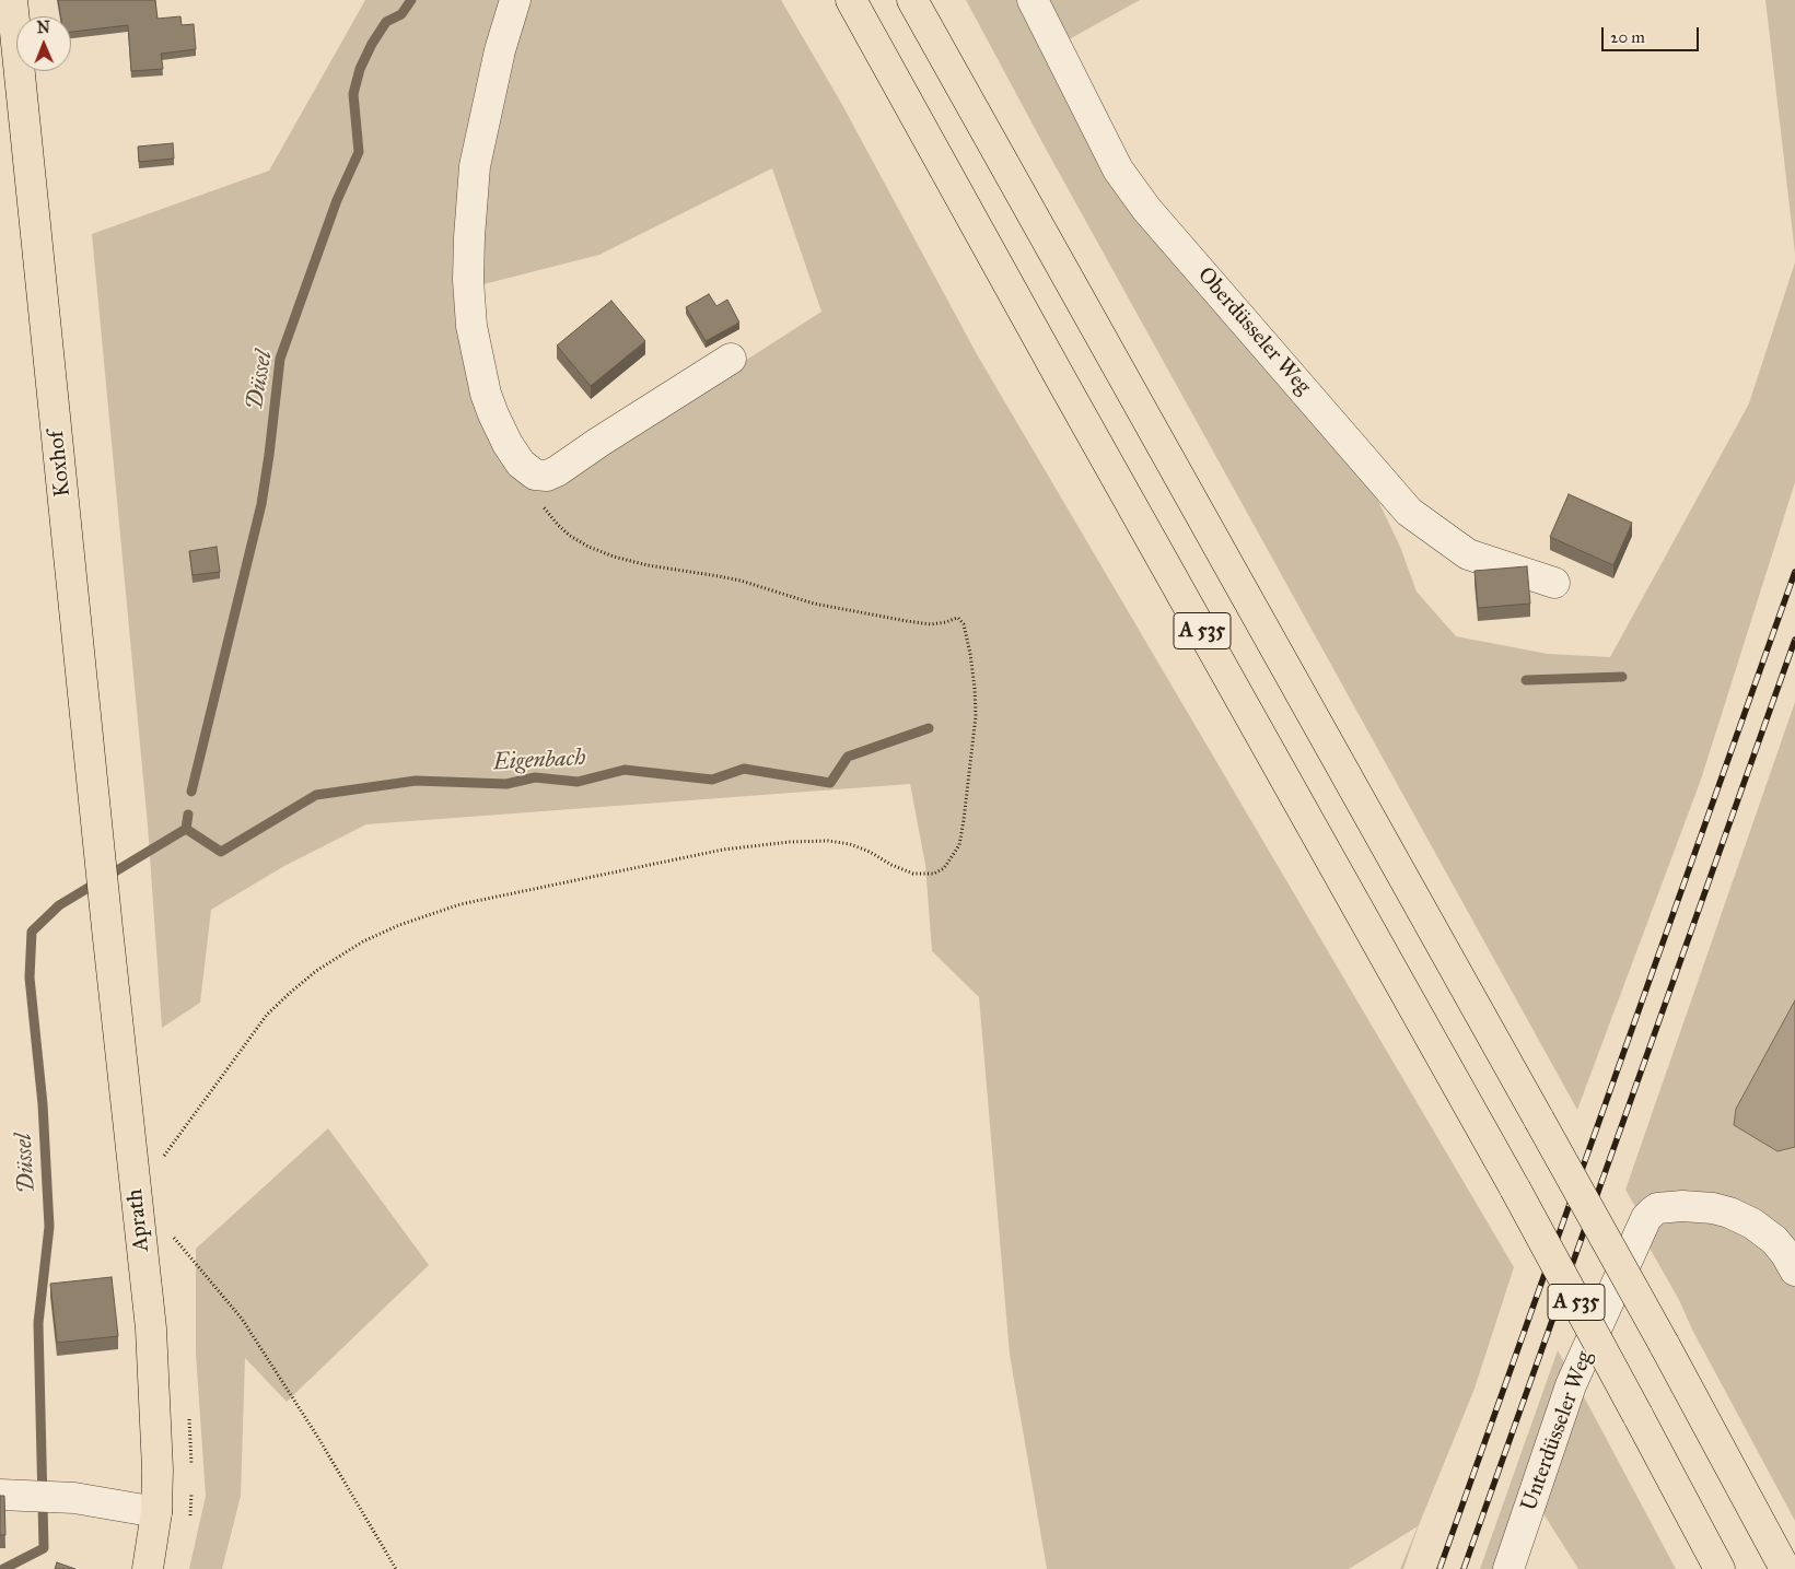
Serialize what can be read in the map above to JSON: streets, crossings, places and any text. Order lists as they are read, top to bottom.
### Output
{
  "streets": {
    "main road": ["Koxhof", "A 535", "Aprath"],
    "street": ["Oberdüsseler Weg", "Unterdüsseler Weg"]
  },
  "crossings": [
    ["Koxhof", "Aprath"]
  ],
  "water": ["Düssel", "Eigenbach"],
  "scale_bar": "20 m",
  "north": "top"
}
